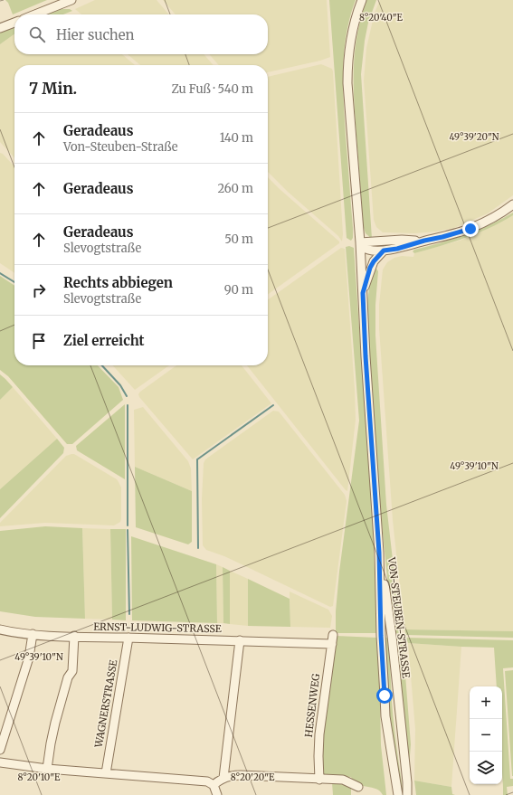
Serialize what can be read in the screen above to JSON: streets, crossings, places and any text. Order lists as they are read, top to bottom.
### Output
{
  "streets": {
    "street": [
      "VON-STEUBEN-STRASSE",
      "ERNST-LUDWIG-STRASSE",
      "WAGNERSTRASSE",
      "HESSENWEG"
    ]
  },
  "crossings": [
    ["ERNST-LUDWIG-STRASSE", "WAGNERSTRASSE"],
    ["ERNST-LUDWIG-STRASSE", "HESSENWEG"]
  ],
  "page": {
    "search": "Hier suchen",
    "heading": ["7 Min.", "Zu Fuß · 540 m"],
    "list": [
      ["Geradeaus", "Von-Steuben-Straße", "140 m"],
      ["Geradeaus", "260 m"],
      ["Geradeaus", "Slevogtstraße", "50 m"],
      ["Rechts abbiegen", "Slevogtstraße", "90 m"],
      "Ziel erreicht"
    ],
    "map_buttons": ["+", "−"]
  },
  "coordinates": [
    "8°20'40\"E",
    "49°39'20\"N",
    "49°39'10\"N",
    "8°20'10\"E",
    "8°20'20\"E"
  ]
}
